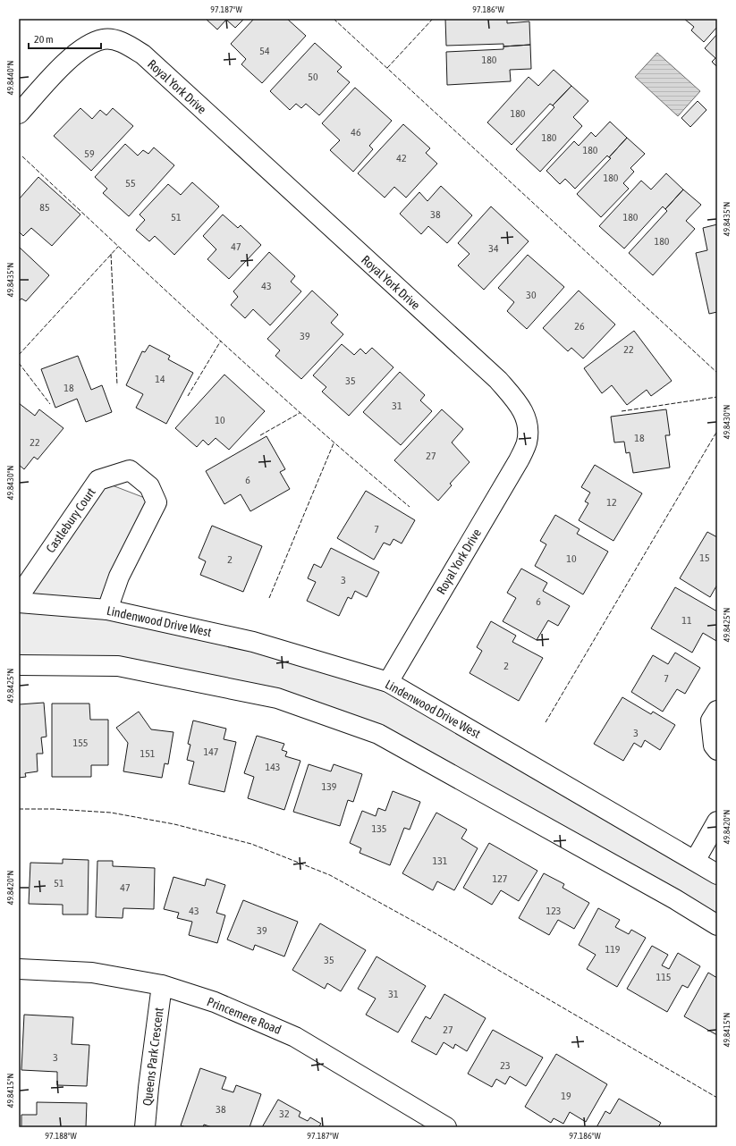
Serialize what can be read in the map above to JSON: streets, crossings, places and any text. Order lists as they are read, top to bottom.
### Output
{
  "streets": {
    "street": [
      "Royal York Drive",
      "Castlebury Court",
      "Lindenwood Drive West",
      "Princemere Road",
      "Queens Park Crescent"
    ]
  },
  "crossings": [
    ["Royal York Drive", "Lindenwood Drive West"],
    ["Castlebury Court", "Lindenwood Drive West"],
    ["Princemere Road", "Queens Park Crescent"]
  ],
  "house_numbers": [
    "54",
    "180",
    "50",
    "180",
    "46",
    "180",
    "180",
    "59",
    "42",
    "180",
    "55",
    "85",
    "38",
    "51",
    "180",
    "180",
    "47",
    "34",
    "43",
    "30",
    "26",
    "39",
    "22",
    "14",
    "35",
    "18",
    "31",
    "10",
    "18",
    "22",
    "27",
    "6",
    "12",
    "7",
    "15",
    "10",
    "2",
    "3",
    "6",
    "11",
    "2",
    "7",
    "3",
    "155",
    "147",
    "151",
    "143",
    "139",
    "135",
    "131",
    "127",
    "51",
    "47",
    "43",
    "123",
    "39",
    "119",
    "35",
    "115",
    "31",
    "27",
    "3",
    "23",
    "19",
    "38",
    "32"
  ],
  "scale_bar": "20 m",
  "coordinates": [
    "97.187°W",
    "97.186°W",
    "49.8440°N",
    "49.8435°N",
    "49.8430°N",
    "49.8425°N",
    "49.8420°N",
    "49.8415°N",
    "97.188°W"
  ]
}
